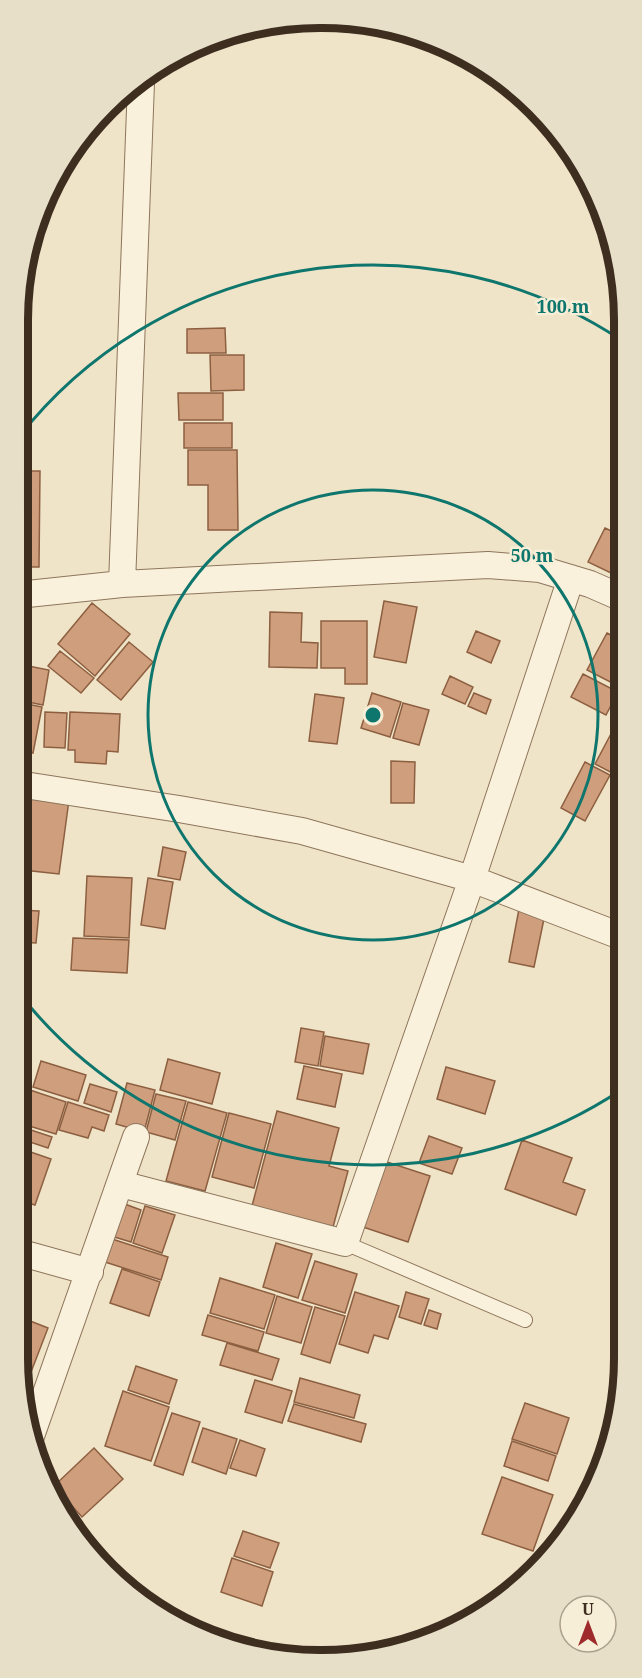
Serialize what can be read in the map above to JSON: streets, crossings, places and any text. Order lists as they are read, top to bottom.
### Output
{
  "north": "top",
  "rings": ["100 m", "50 m"]
}
